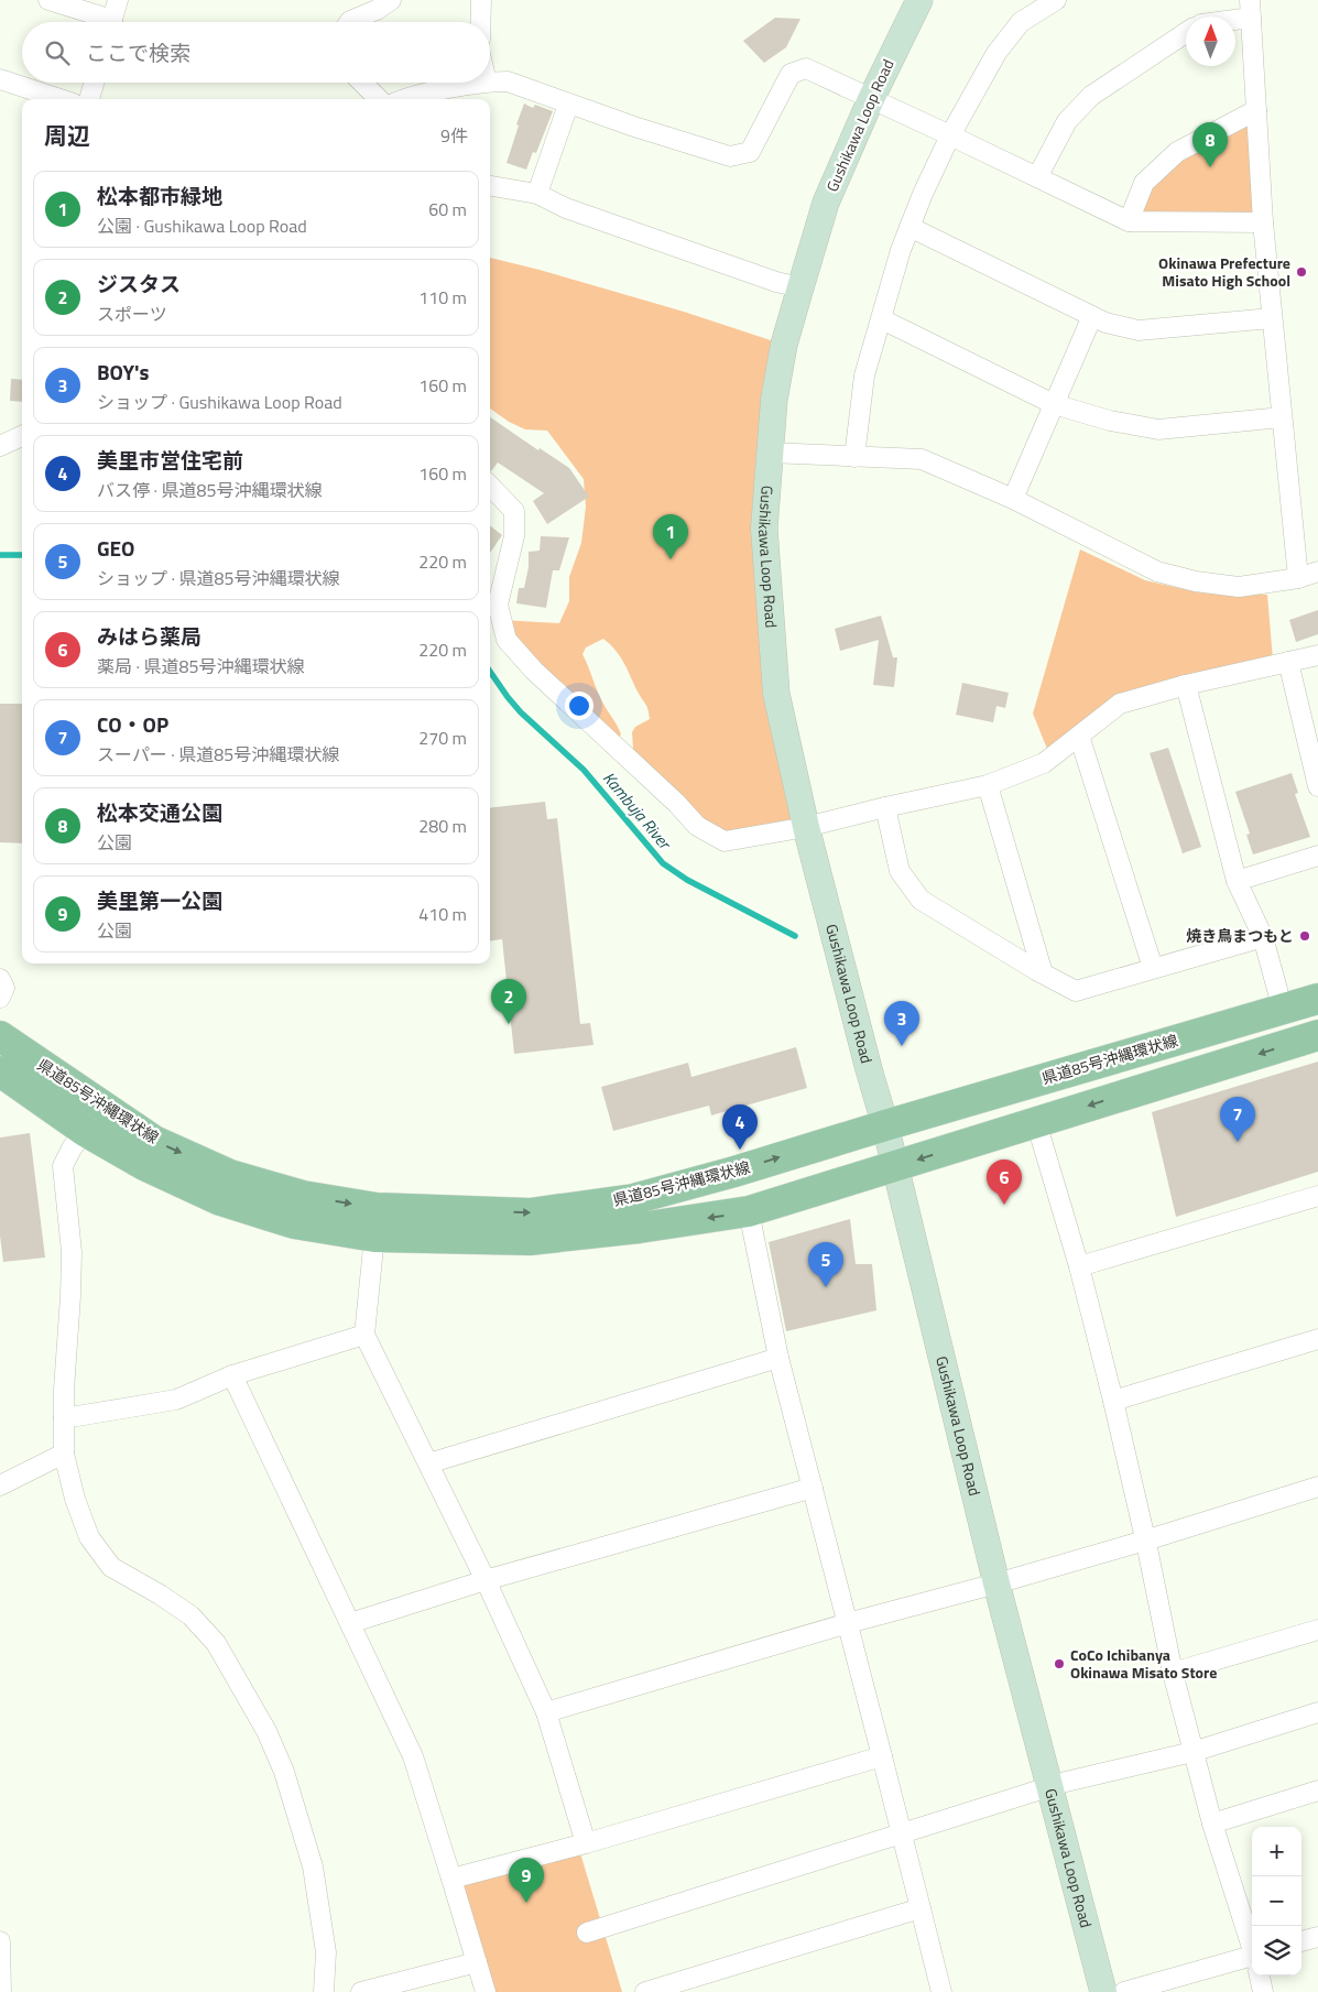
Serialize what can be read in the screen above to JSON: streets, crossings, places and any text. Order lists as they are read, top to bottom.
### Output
{
  "streets": {
    "main road": ["Gushikawa Loop Road", "県道85号沖縄環状線"]
  },
  "crossings": [
    ["Gushikawa Loop Road", "県道85号沖縄環状線"]
  ],
  "water": ["Kambuja River"],
  "places": ["Okinawa Prefecture Misato High School", "焼き鳥まつもと", "CoCo Ichibanya Okinawa Misato Store"],
  "north": "top",
  "page": {
    "search": "ここで検索",
    "heading": ["周辺", "9件"],
    "pins": [
      "8",
      "1",
      "2",
      "3",
      "7",
      "4",
      "6",
      "5",
      "9"
    ],
    "list": [
      {
        "mark": "1",
        "name": "松本都市緑地",
        "note": "公園 · Gushikawa Loop Road",
        "value": "60 m"
      },
      {
        "mark": "2",
        "name": "ジスタス",
        "note": "スポーツ",
        "value": "110 m"
      },
      {
        "mark": "3",
        "name": "BOY's",
        "note": "ショップ · Gushikawa Loop Road",
        "value": "160 m"
      },
      {
        "mark": "4",
        "name": "美里市営住宅前",
        "note": "バス停 · 県道85号沖縄環状線",
        "value": "160 m"
      },
      {
        "mark": "5",
        "name": "GEO",
        "note": "ショップ · 県道85号沖縄環状線",
        "value": "220 m"
      },
      {
        "mark": "6",
        "name": "みはら薬局",
        "note": "薬局 · 県道85号沖縄環状線",
        "value": "220 m"
      },
      {
        "mark": "7",
        "name": "CO・OP",
        "note": "スーパー · 県道85号沖縄環状線",
        "value": "270 m"
      },
      {
        "mark": "8",
        "name": "松本交通公園",
        "note": "公園",
        "value": "280 m"
      },
      {
        "mark": "9",
        "name": "美里第一公園",
        "note": "公園",
        "value": "410 m"
      }
    ],
    "map_buttons": ["+", "−"]
  }
}
